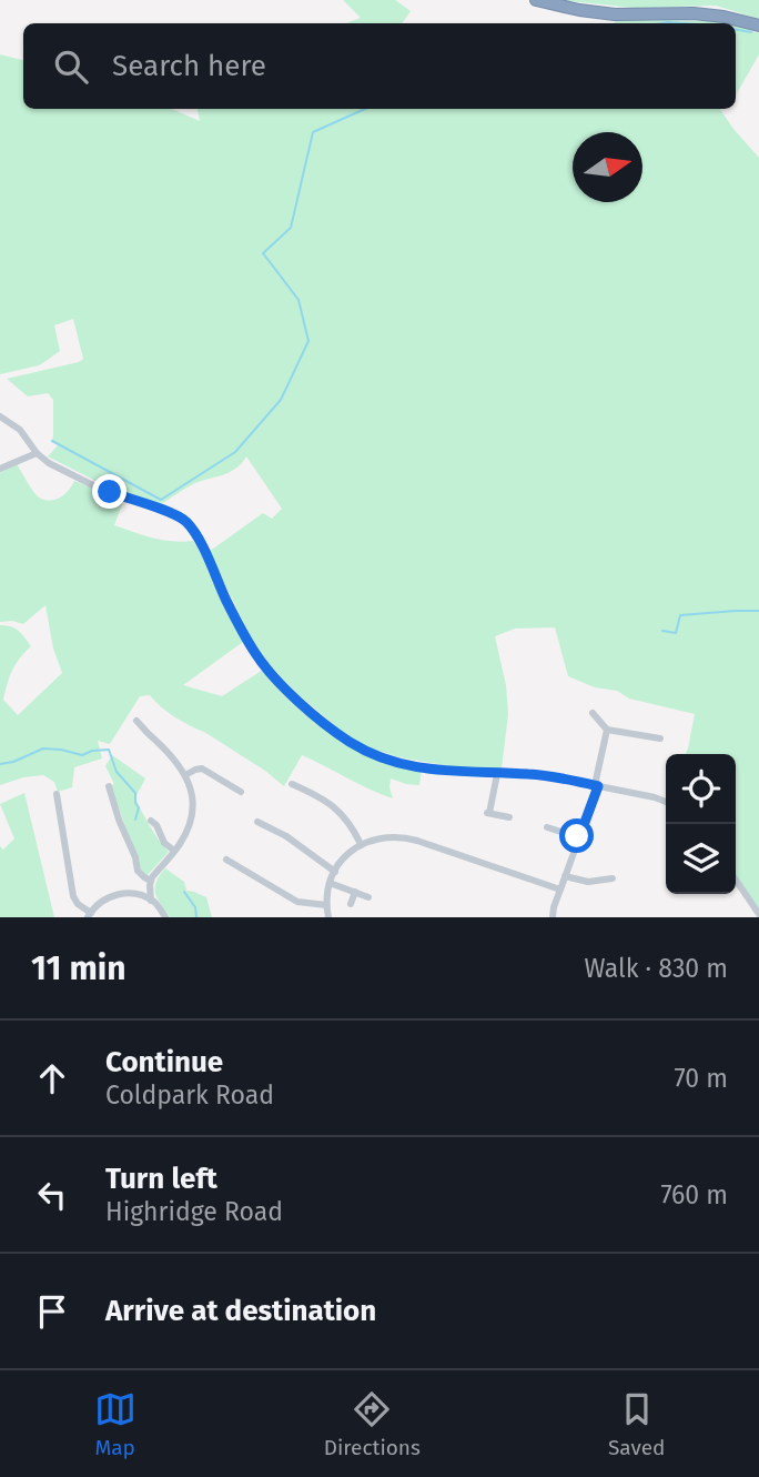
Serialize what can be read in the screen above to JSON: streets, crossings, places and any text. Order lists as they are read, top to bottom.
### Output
{
  "north": "right",
  "page": {
    "search": "Search here",
    "heading": ["11 min", "Walk · 830 m"],
    "list": [
      ["Continue", "Coldpark Road", "70 m"],
      ["Turn left", "Highridge Road", "760 m"],
      "Arrive at destination"
    ],
    "nav": ["Map", "Directions", "Saved"]
  }
}
